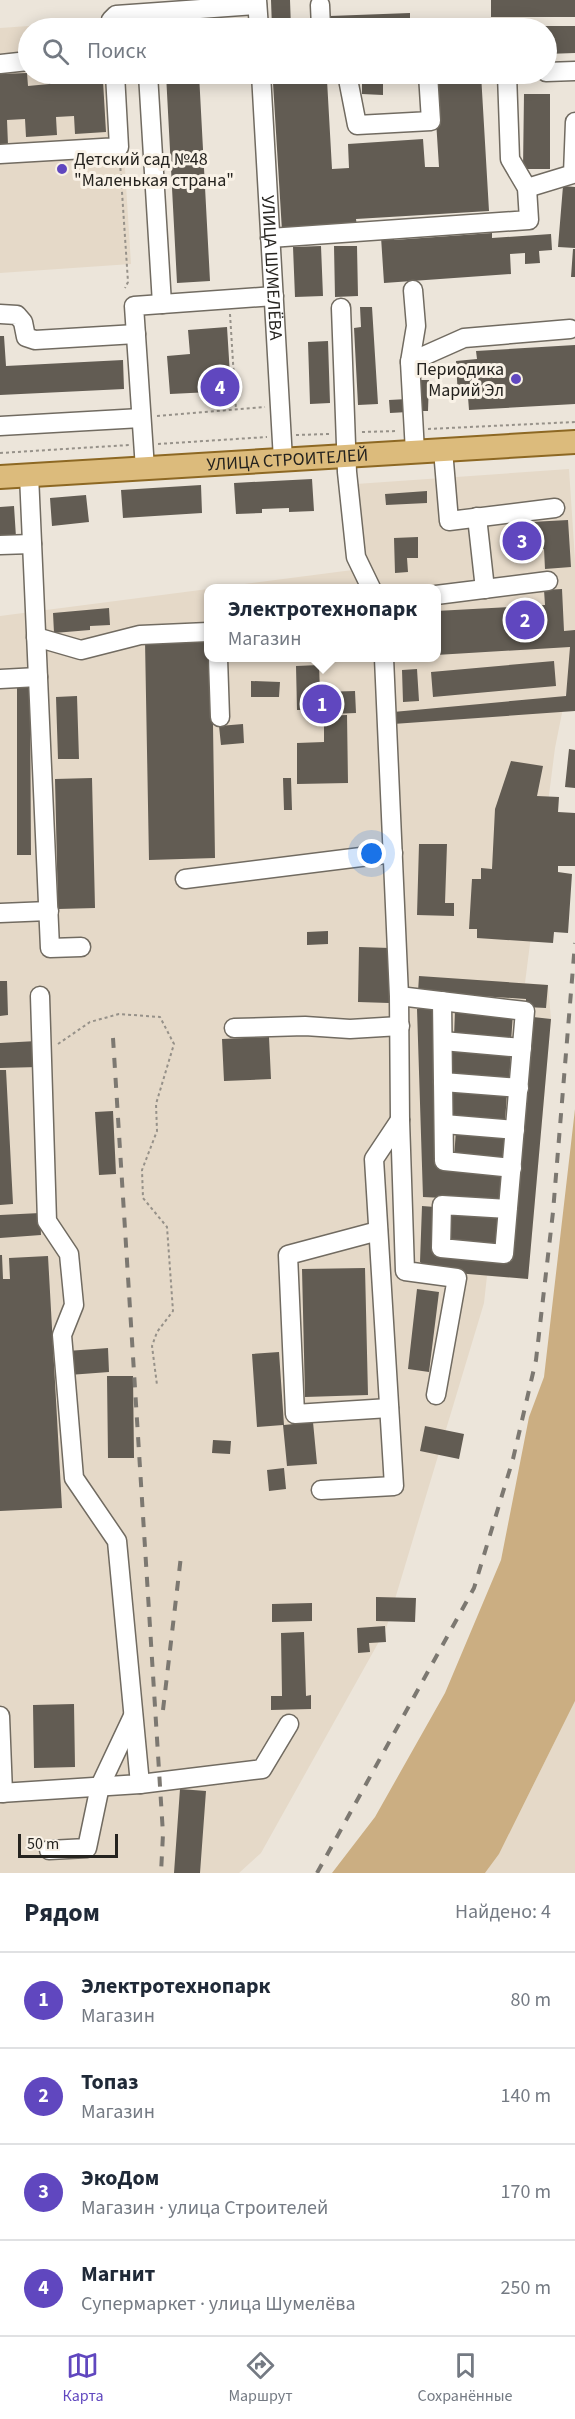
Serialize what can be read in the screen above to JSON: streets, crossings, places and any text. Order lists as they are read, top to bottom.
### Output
{
  "streets": {
    "main road": ["УЛИЦА СТРОИТЕЛЕЙ"],
    "street": ["УЛИЦА ШУМЕЛЁВА"]
  },
  "crossings": [
    ["УЛИЦА ШУМЕЛЁВА", "УЛИЦА СТРОИТЕЛЕЙ"]
  ],
  "places": ["Детский сад №48 \"Маленькая страна\"", "Периодика Марий Эл"],
  "scale_bar": "50 m",
  "page": {
    "search": "Поиск",
    "pins": [
      "4",
      "3",
      "2",
      "1"
    ],
    "popup": ["Электротехнопарк", "Магазин"],
    "scale": "50 m",
    "heading": ["Рядом", "Найдено: 4"],
    "list": [
      {
        "mark": "1",
        "name": "Электротехнопарк",
        "note": "Магазин",
        "value": "80 m"
      },
      {
        "mark": "2",
        "name": "Топаз",
        "note": "Магазин",
        "value": "140 m"
      },
      {
        "mark": "3",
        "name": "ЭкоДом",
        "note": "Магазин · улица Строителей",
        "value": "170 m"
      },
      {
        "mark": "4",
        "name": "Магнит",
        "note": "Супермаркет · улица Шумелёва",
        "value": "250 m"
      }
    ],
    "nav": ["Карта", "Маршрут", "Сохранённые"]
  }
}
